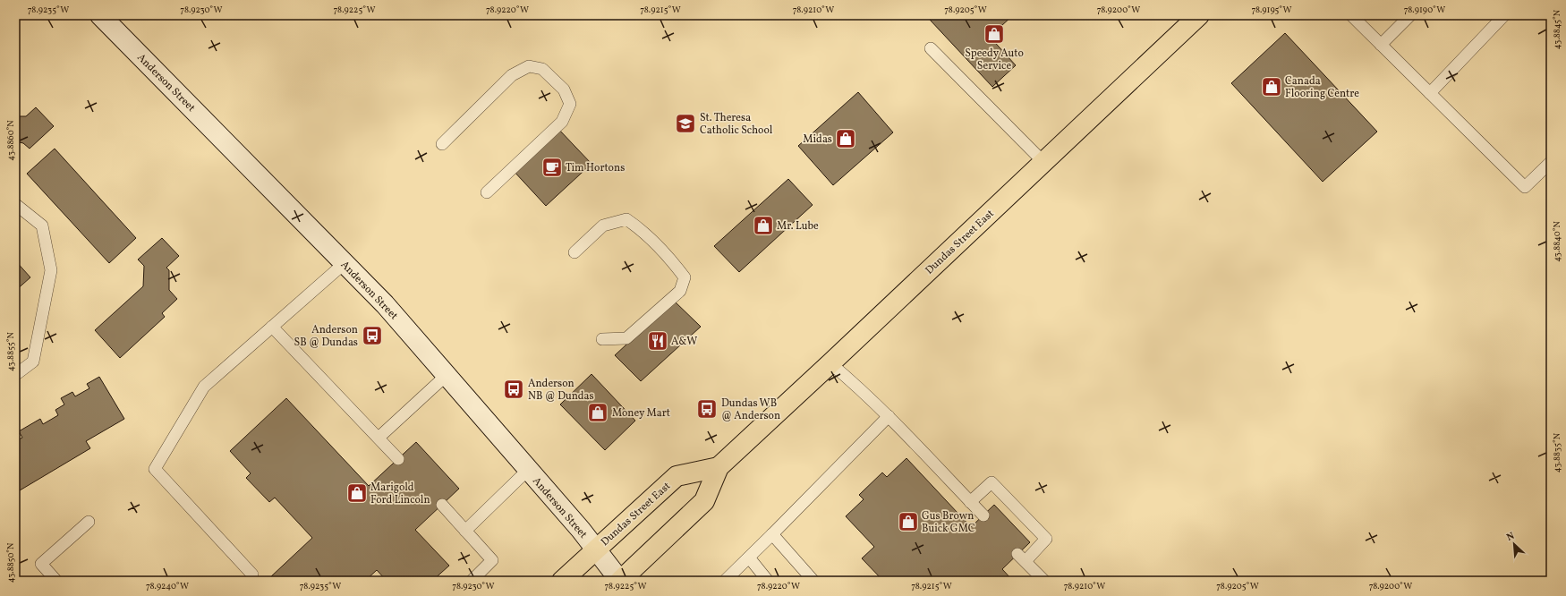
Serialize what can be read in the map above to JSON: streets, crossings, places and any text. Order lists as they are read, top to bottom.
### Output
{
  "streets": {
    "main road": ["Anderson Street", "Dundas Street East"]
  },
  "crossings": [
    ["Anderson Street", "Dundas Street East"]
  ],
  "places": {
    "shop": [
      "Speedy Auto Service",
      "Canada Flooring Centre",
      "Midas",
      "Mr. Lube",
      "Money Mart",
      "Marigold Ford Lincoln",
      "Gus Brown Buick GMC"
    ],
    "school or university": ["St. Theresa Catholic School"],
    "cafe": ["Tim Hortons"],
    "bus stop": ["Anderson SB @ Dundas", "Anderson NB @ Dundas", "Dundas WB @ Anderson"],
    "restaurant": ["A&W"]
  },
  "north": "top left",
  "coordinates": [
    "78.9235°W",
    "78.9230°W",
    "78.9225°W",
    "78.9220°W",
    "78.9215°W",
    "78.9210°W",
    "78.9205°W",
    "78.9200°W",
    "78.9195°W",
    "78.9190°W",
    "43.8845°N",
    "43.8860°N",
    "43.8840°N",
    "43.8855°N",
    "43.8835°N",
    "43.8850°N",
    "78.9240°W"
  ]
}
